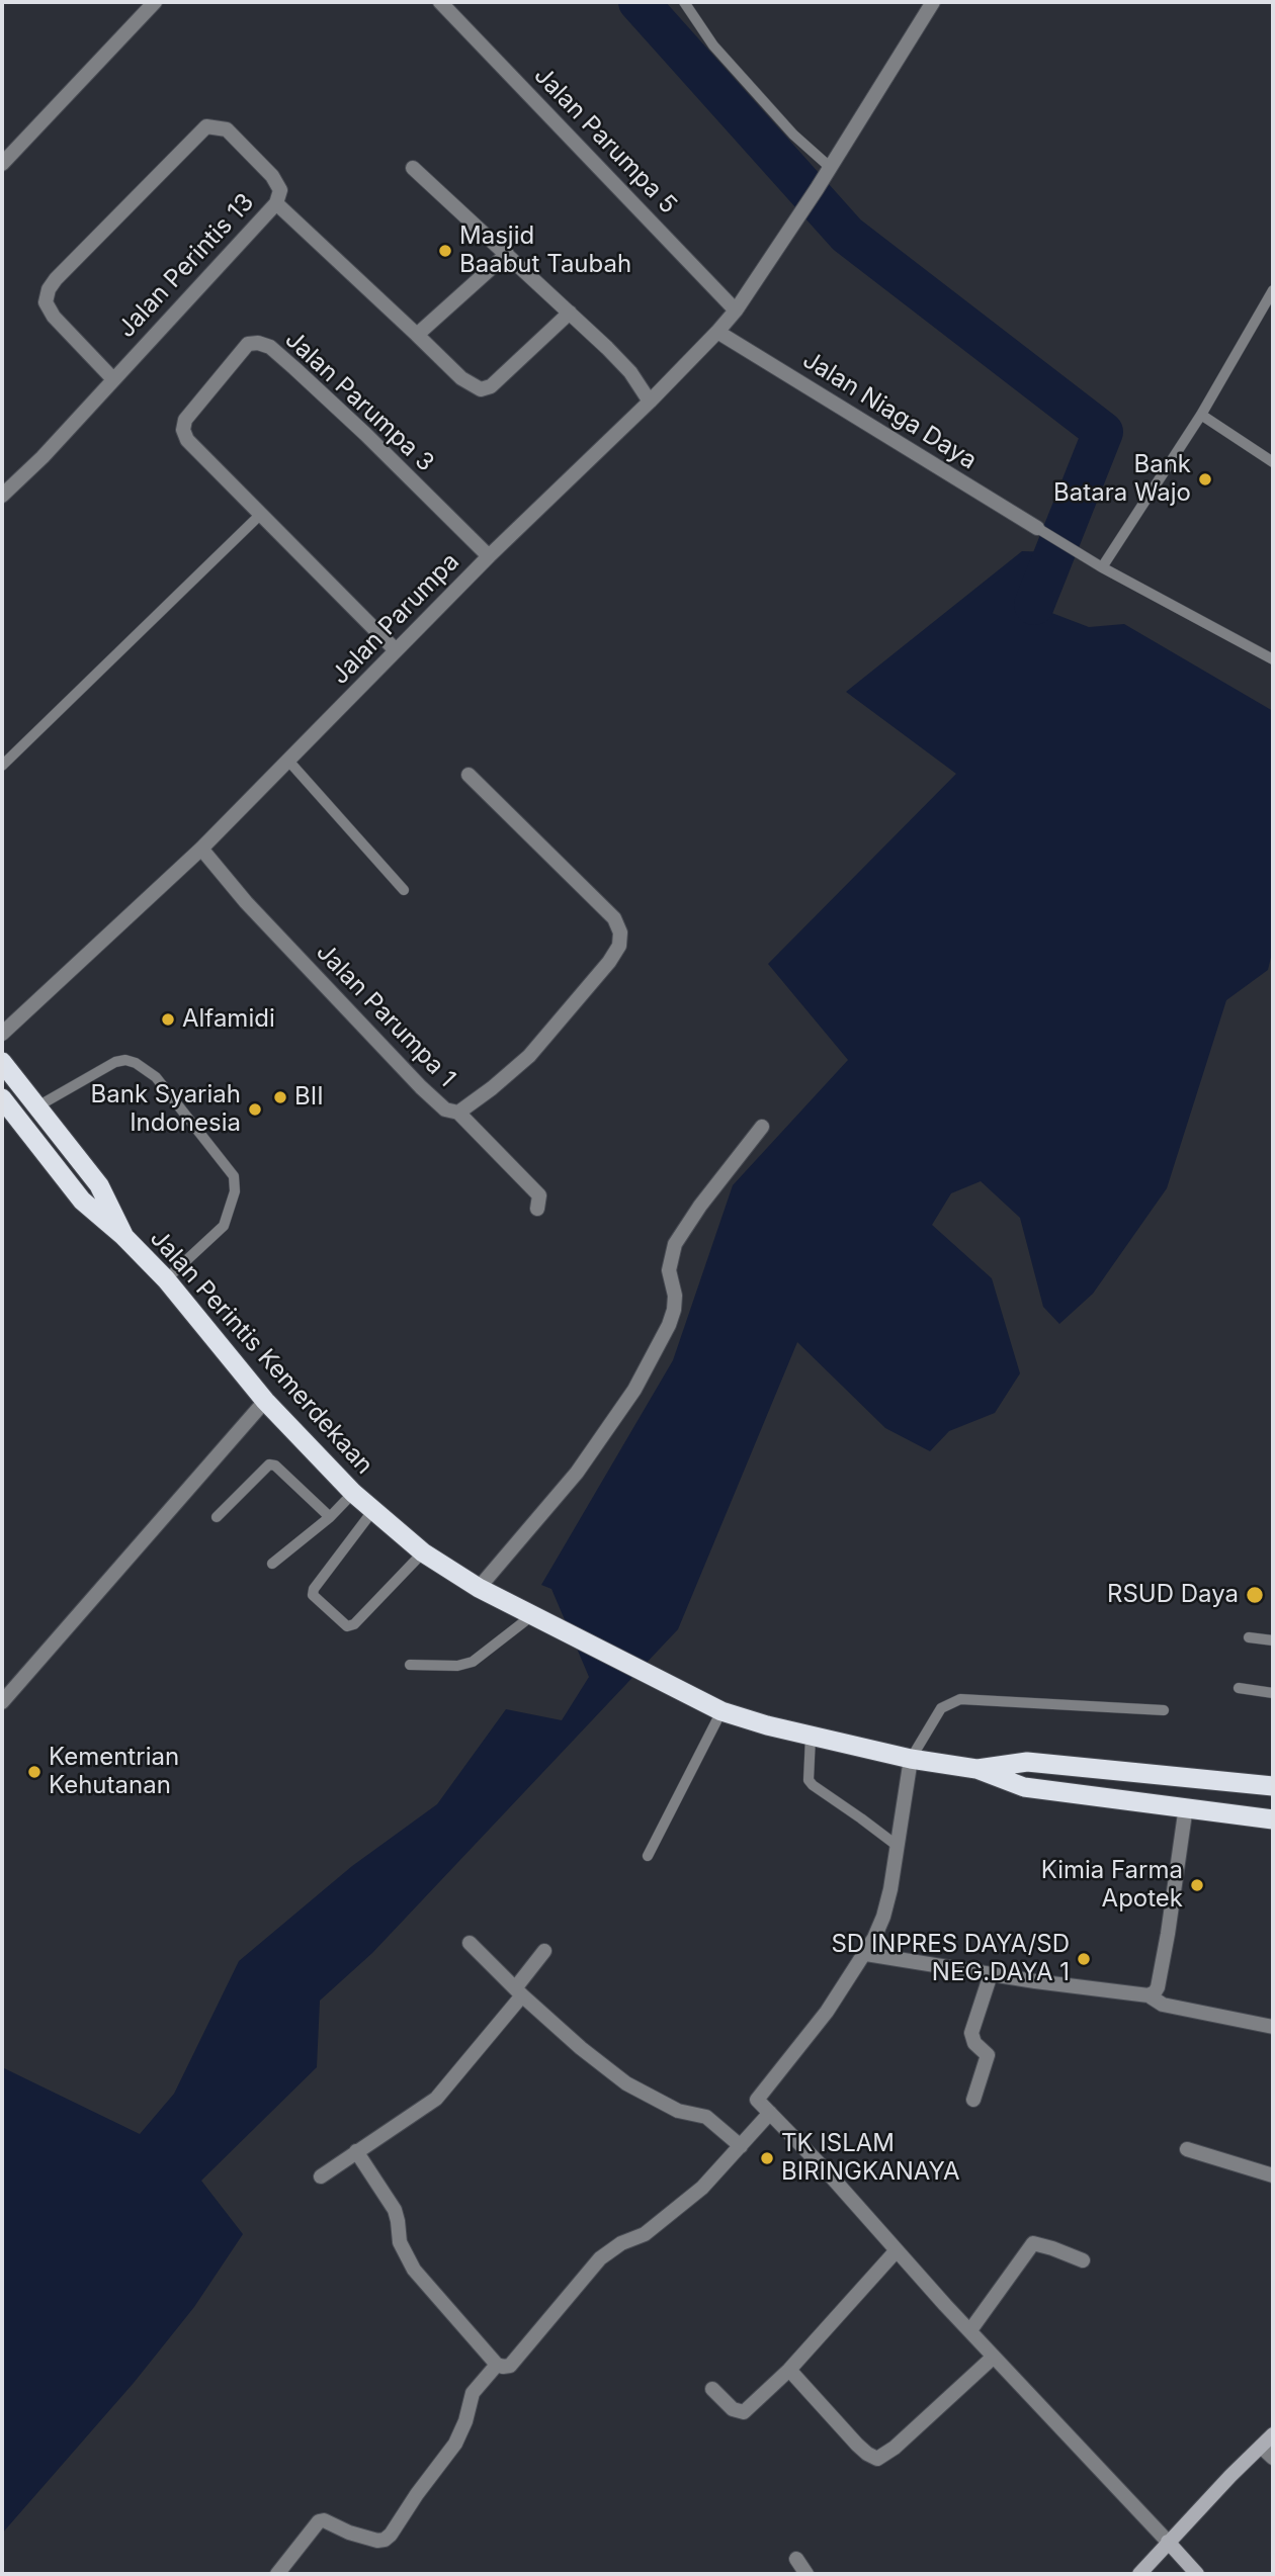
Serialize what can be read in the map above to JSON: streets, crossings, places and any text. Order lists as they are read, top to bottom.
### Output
{
  "streets": {
    "highway": ["Jalan Perintis Kemerdekaan"],
    "street": [
      "Jalan Parumpa 5",
      "Jalan Perintis 13",
      "Jalan Parumpa 3",
      "Jalan Niaga Daya",
      "Jalan Parumpa",
      "Jalan Parumpa 1"
    ]
  },
  "crossings": [
    ["Jalan Parumpa 5", "Jalan Parumpa"],
    ["Jalan Parumpa 3", "Jalan Parumpa"],
    ["Jalan Niaga Daya", "Jalan Parumpa"],
    ["Jalan Parumpa", "Jalan Parumpa 1"]
  ],
  "places": [
    "Masjid Baabut Taubah",
    "Bank Batara Wajo",
    "Alfamidi",
    "BII",
    "Bank Syariah Indonesia",
    "RSUD Daya",
    "Kementrian Kehutanan",
    "Kimia Farma Apotek",
    "SD INPRES DAYA/SD NEG.DAYA 1",
    "TK ISLAM BIRINGKANAYA"
  ]
}
